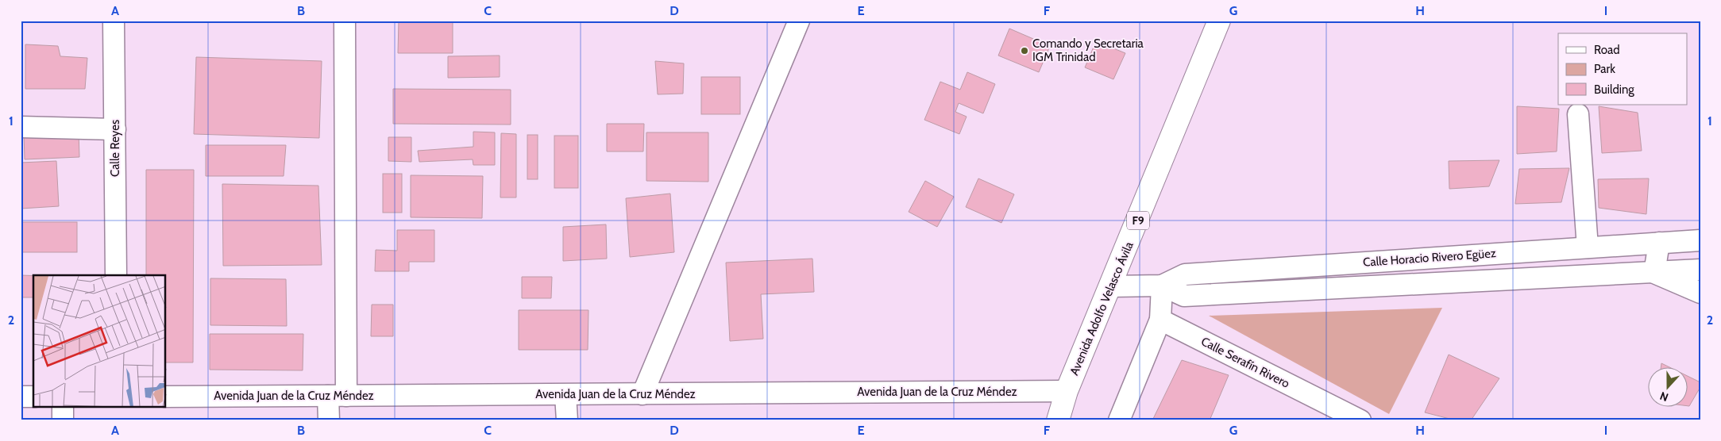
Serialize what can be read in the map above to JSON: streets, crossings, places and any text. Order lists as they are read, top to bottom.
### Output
{
  "streets": {
    "highway": ["F9", "Avenida Adolfo Velasco Ávila"],
    "street": [
      "Calle Reyes",
      "Calle Horacio Rivero Egüez",
      "Calle Serafín Rivero",
      "Avenida Juan de la Cruz Méndez"
    ]
  },
  "crossings": [
    ["Calle Horacio Rivero Egüez", "Avenida Adolfo Velasco Ávila"],
    ["Avenida Adolfo Velasco Ávila", "Avenida Juan de la Cruz Méndez"]
  ],
  "places": ["Comando y Secretaria IGM Trinidad"],
  "legend": ["Road", "Park", "Building"],
  "north": "bottom",
  "grid": {
    "columns": [
      "A",
      "B",
      "C",
      "D",
      "E",
      "F",
      "G",
      "H",
      "I"
    ],
    "rows": ["1", "2"]
  }
}
